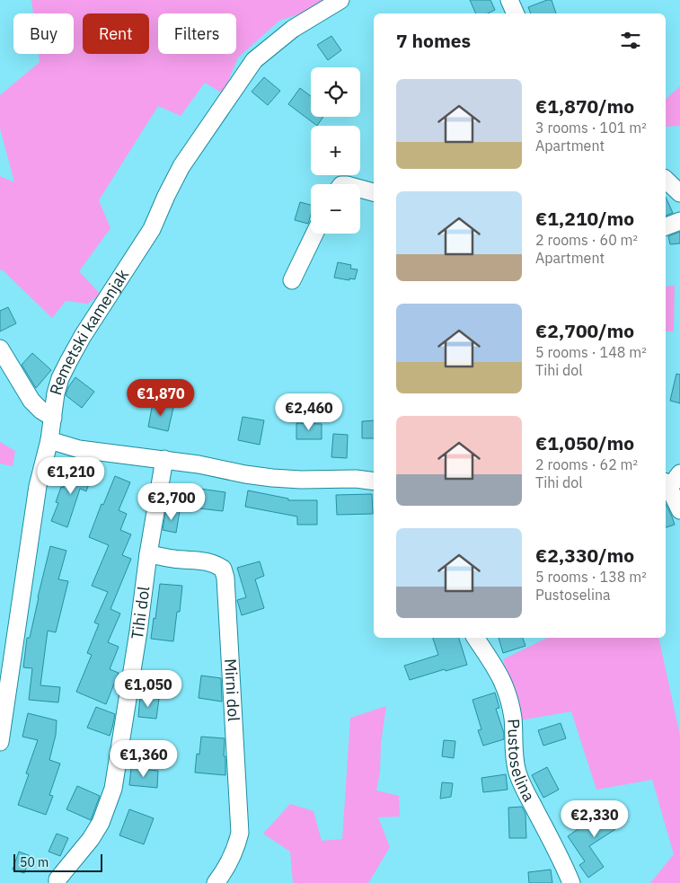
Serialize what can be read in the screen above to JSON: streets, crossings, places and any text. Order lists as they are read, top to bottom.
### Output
{
  "streets": {
    "street": [
      "Remetski kamenjak",
      "Tihi dol",
      "Mirni dol",
      "Pustoselina"
    ]
  },
  "crossings": [
    ["Tihi dol", "Mirni dol"]
  ],
  "scale_bar": "50 m",
  "page": {
    "chip": ["Buy", "Rent", "Filters"],
    "heading": "7 homes",
    "map_buttons": ["+", "−"],
    "list": [
      {
        "name": "€1,870/mo",
        "note": "3 rooms · 101 m² · Apartment"
      },
      {
        "name": "€1,210/mo",
        "note": "2 rooms · 60 m² · Apartment"
      },
      {
        "name": "€2,700/mo",
        "note": "5 rooms · 148 m² · Tihi dol"
      },
      {
        "name": "€1,050/mo",
        "note": "2 rooms · 62 m² · Tihi dol"
      },
      {
        "name": "€2,330/mo",
        "note": "5 rooms · 138 m² · Pustoselina"
      }
    ],
    "price": [
      "€1,870",
      "€2,460",
      "€1,210",
      "€2,700",
      "€1,050",
      "€1,360",
      "€2,330"
    ],
    "scale": "50 m"
  }
}
